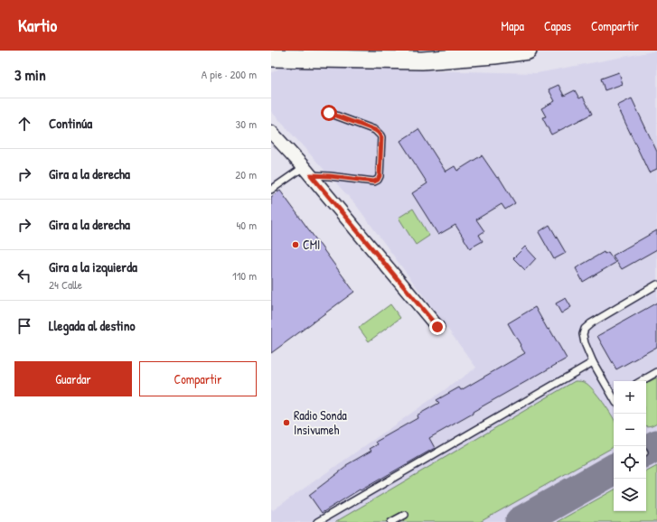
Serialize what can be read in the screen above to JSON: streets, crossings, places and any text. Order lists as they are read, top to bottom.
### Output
{
  "places": ["CMI", "Radio Sonda Insivumeh"],
  "page": {
    "header": "Kartio",
    "nav": ["Mapa", "Capas", "Compartir"],
    "heading": ["3 min", "A pie · 200 m"],
    "list": [
      ["Continúa", "30 m"],
      ["Gira a la derecha", "20 m"],
      ["Gira a la derecha", "40 m"],
      ["Gira a la izquierda", "24 Calle", "110 m"],
      "Llegada al destino"
    ],
    "buttons": ["Guardar", "Compartir"],
    "map_buttons": ["+", "−"]
  }
}
